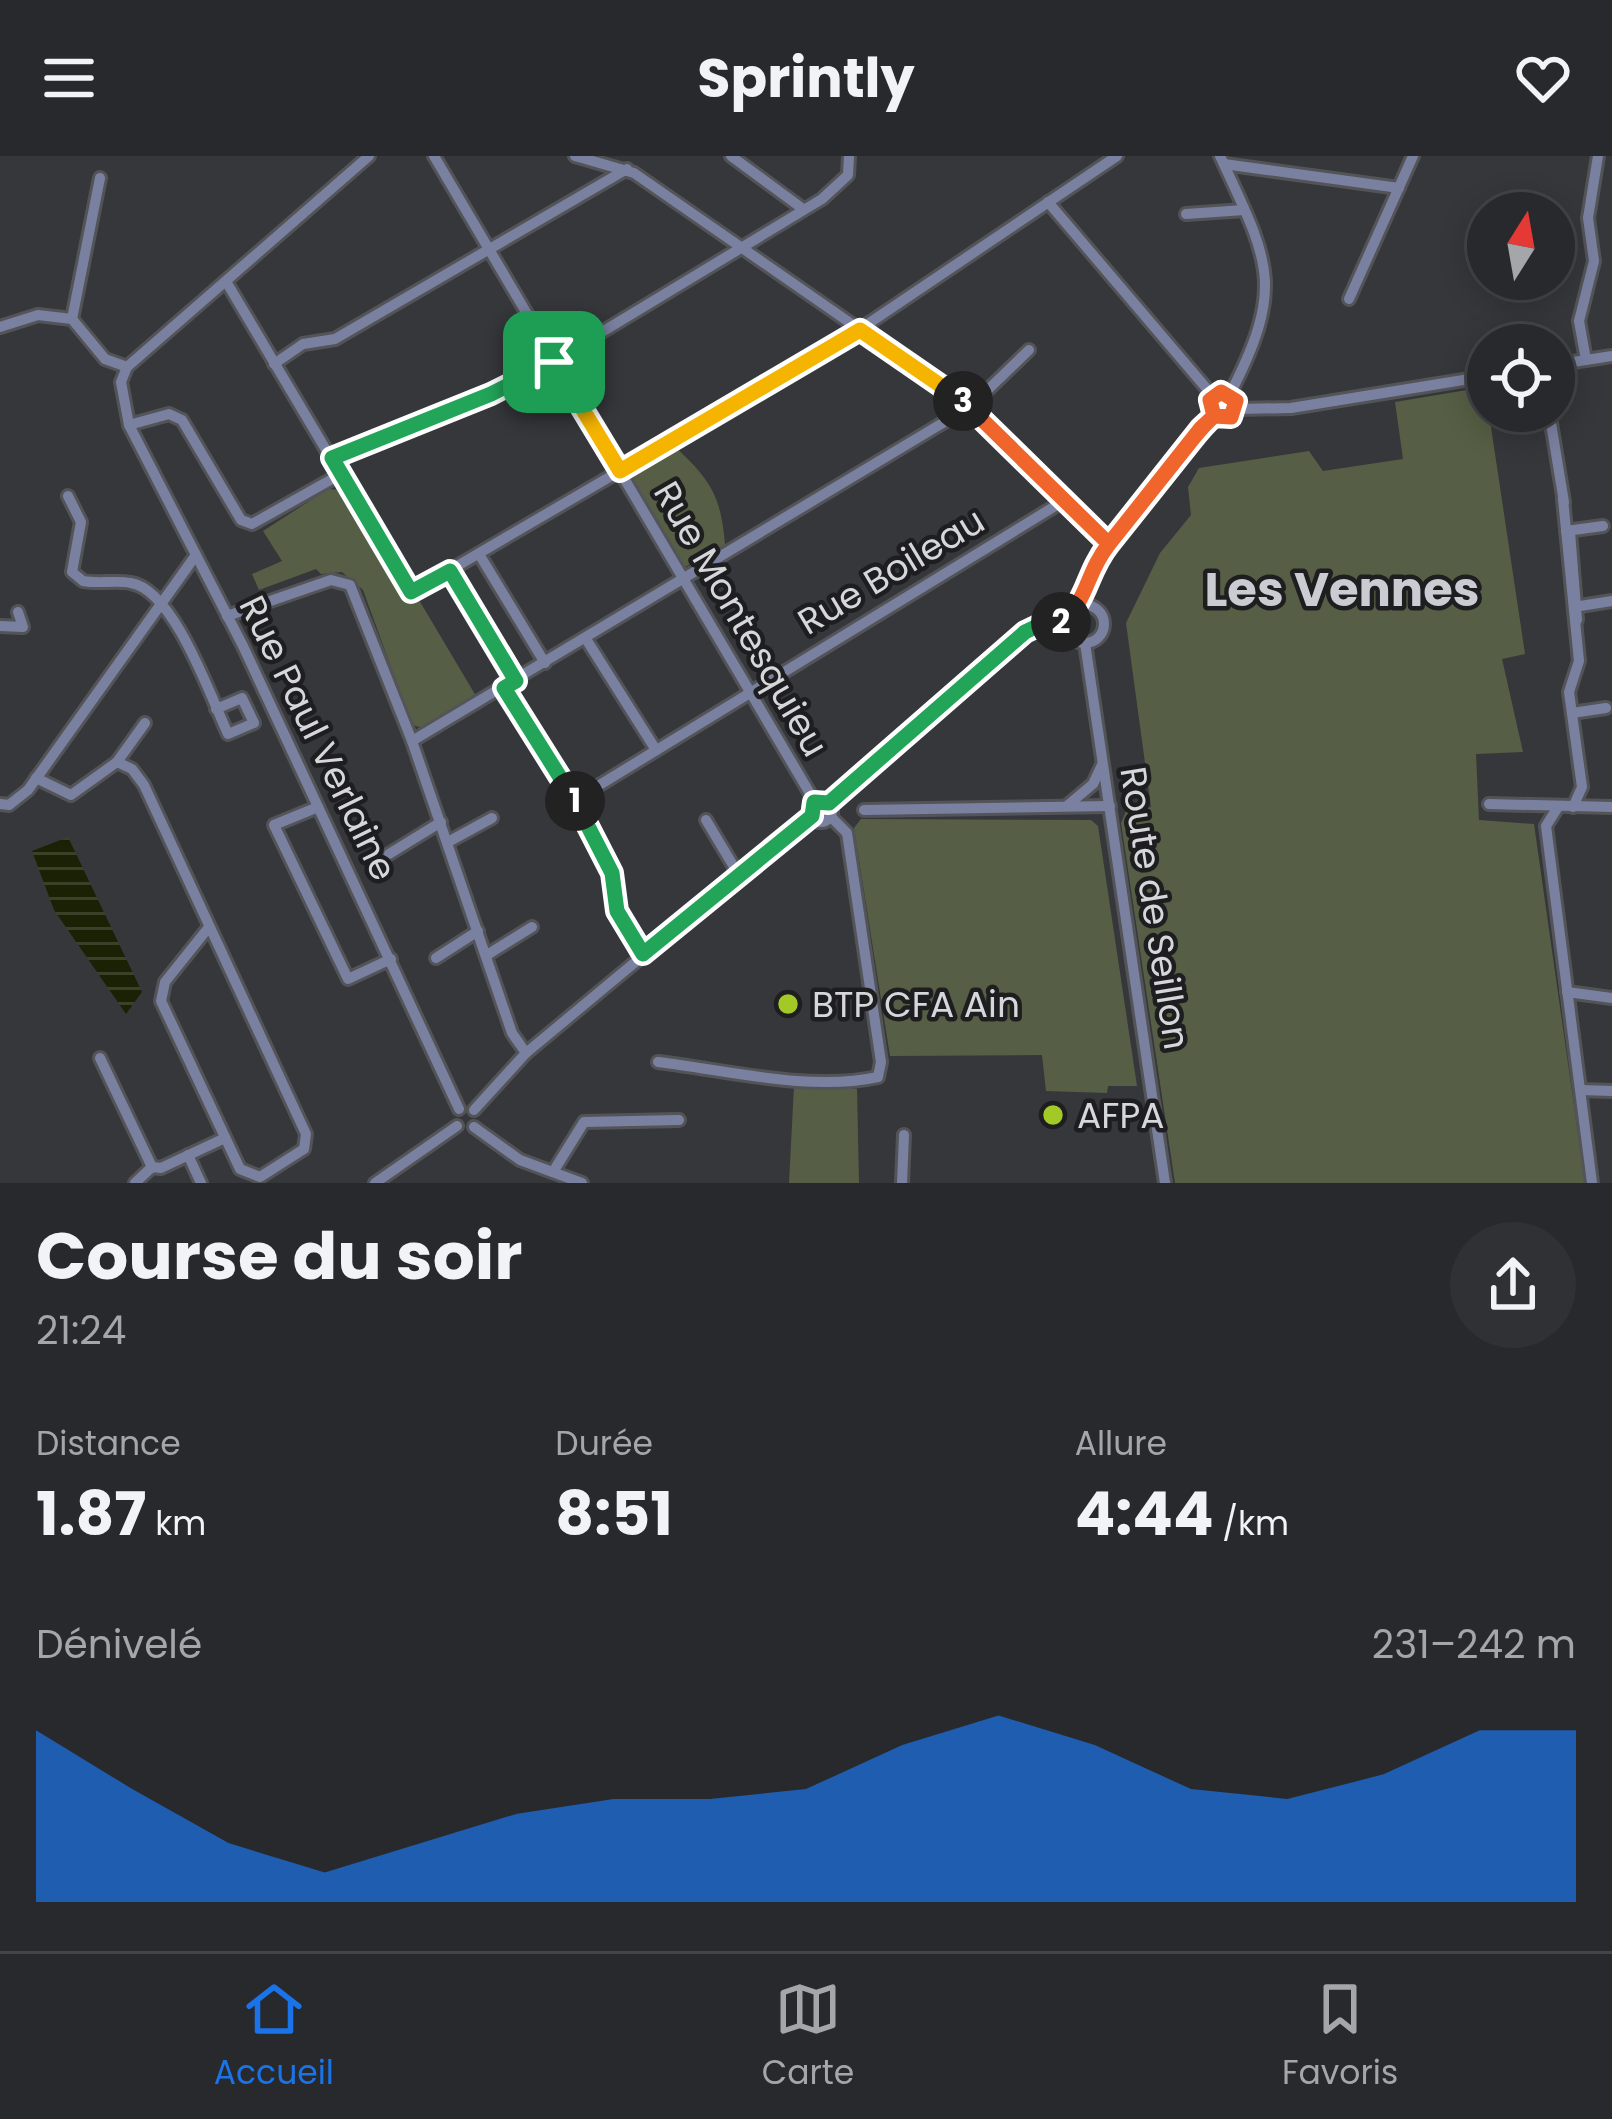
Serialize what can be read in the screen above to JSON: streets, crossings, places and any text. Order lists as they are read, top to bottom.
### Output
{
  "streets": {
    "street": [
      "Rue Boileau",
      "Rue Montesquieu",
      "Rue Paul Verlaine",
      "Route de Seillon"
    ]
  },
  "crossings": [
    ["Rue Boileau", "Rue Montesquieu"]
  ],
  "districts": ["Les Vennes"],
  "places": ["BTP CFA Ain", "AFPA"],
  "north": "top",
  "page": {
    "header": "Sprintly",
    "pins": ["3", "2", "1"],
    "heading": ["Course du soir", "21:24"],
    "stats": [
      ["Distance", "1.87 km"],
      ["Durée", "8:51"],
      ["Allure", "4:44 /km"]
    ],
    "chart": ["Dénivelé", "231–242 m"],
    "tabs": ["Accueil", "Carte", "Favoris"]
  }
}
